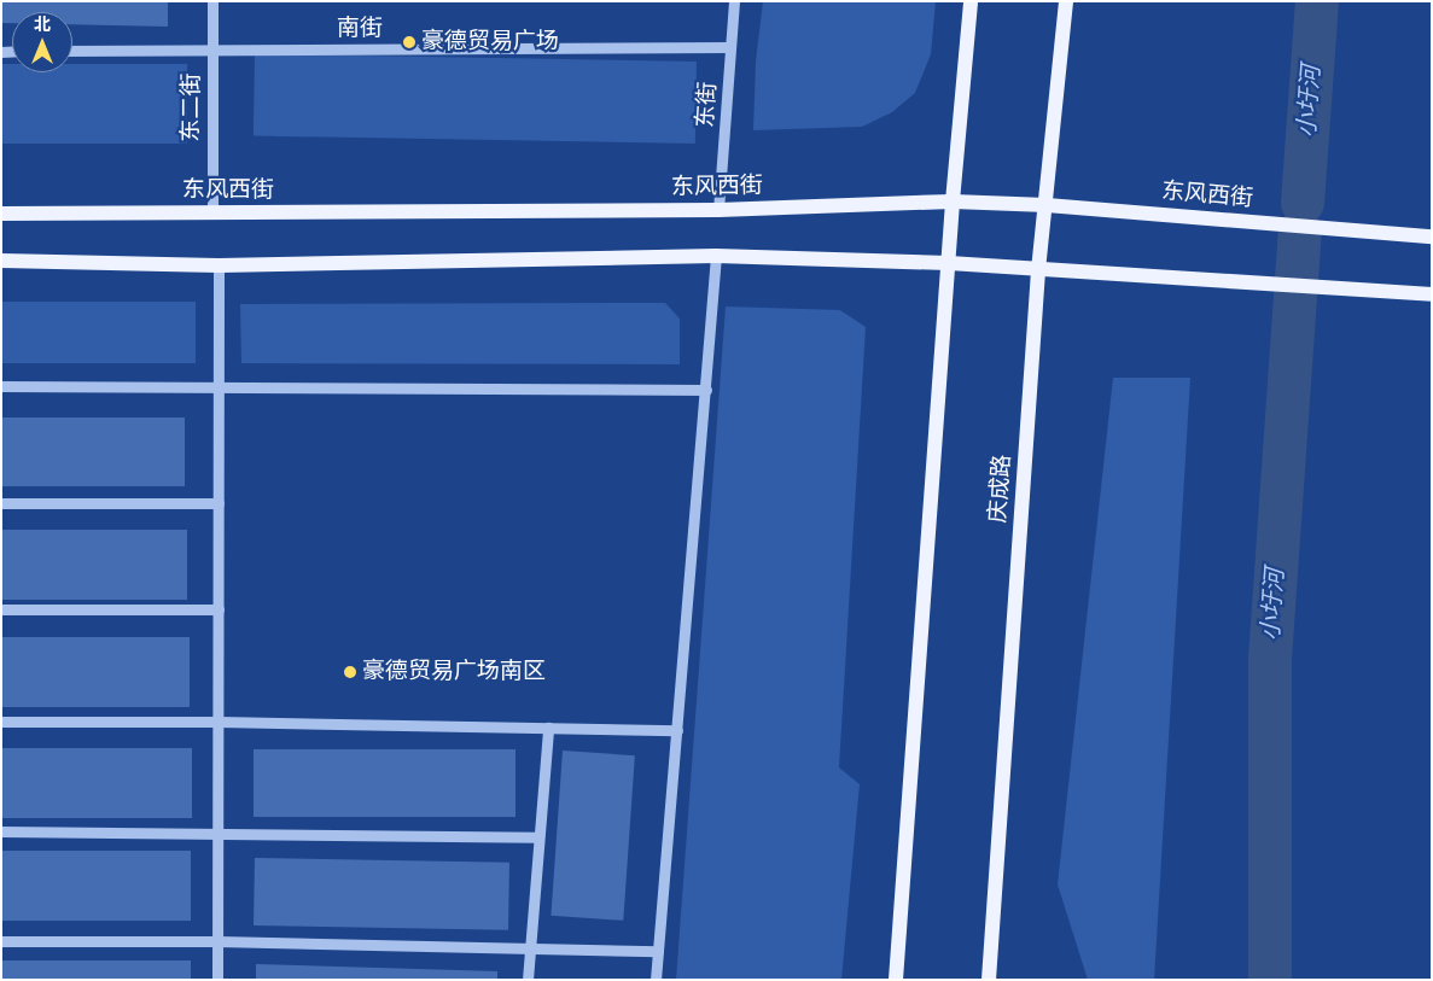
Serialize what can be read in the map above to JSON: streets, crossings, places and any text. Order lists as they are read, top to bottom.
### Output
{
  "streets": {
    "main road": ["东风西街", "庆成路"],
    "street": ["南街", "东街", "东二街"]
  },
  "crossings": [
    ["南街", "东街"],
    ["南街", "东二街"],
    ["东街", "东风西街"],
    ["东二街", "东风西街"],
    ["东风西街", "庆成路"]
  ],
  "water": ["小圩河"],
  "places": ["豪德贸易广场", "豪德贸易广场南区"],
  "north": "top"
}
